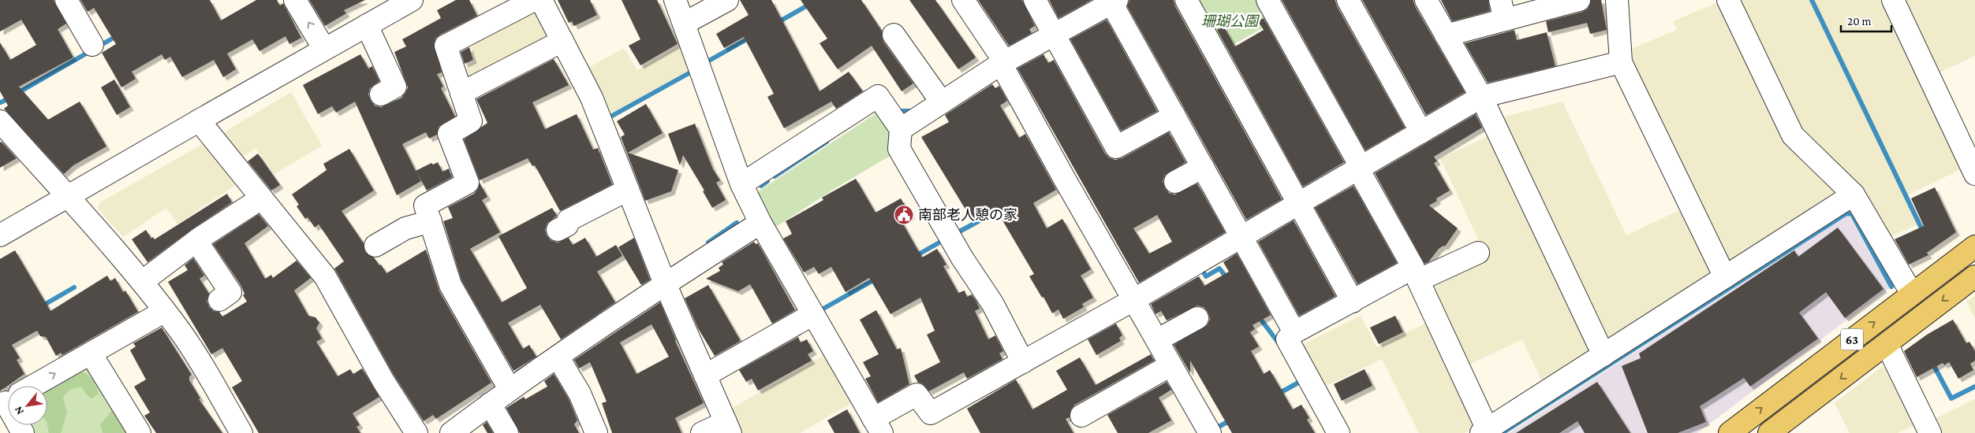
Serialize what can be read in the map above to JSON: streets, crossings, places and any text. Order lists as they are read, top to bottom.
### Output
{
  "streets": {
    "main road": ["63"]
  },
  "parks": ["珊瑚公園"],
  "places": {
    "public building": ["南部老人憩の家"]
  },
  "scale_bar": "20 m",
  "north": "bottom left"
}
